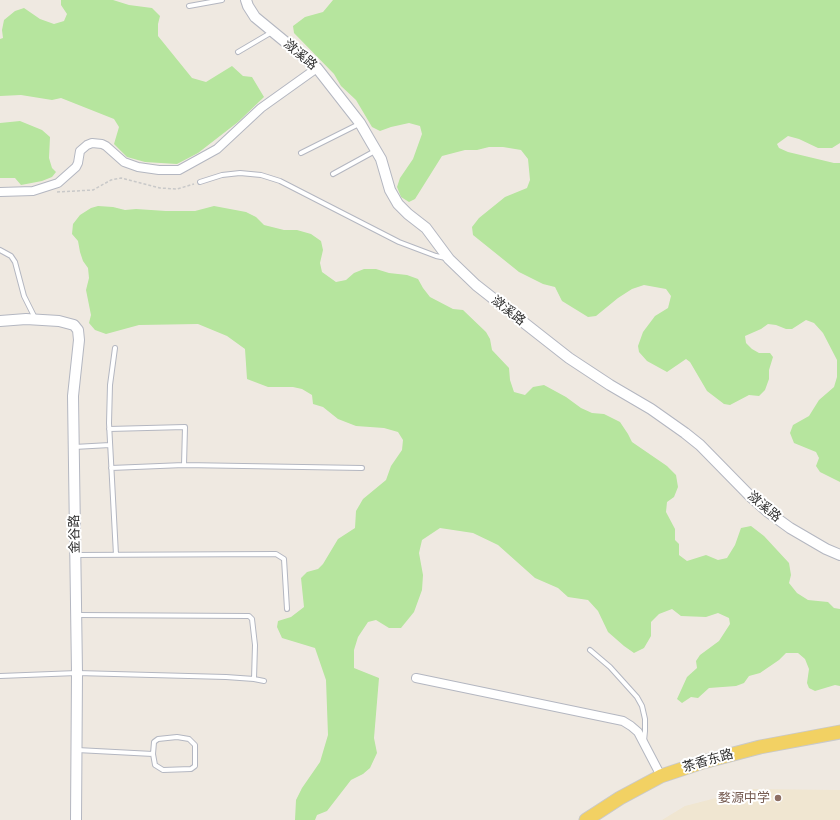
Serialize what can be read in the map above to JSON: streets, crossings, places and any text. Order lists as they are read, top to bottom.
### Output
{
  "streets": {
    "main road": ["茶香东路"],
    "street": ["潋溪路", "金谷路"]
  },
  "places": ["婺源中学"]
}
